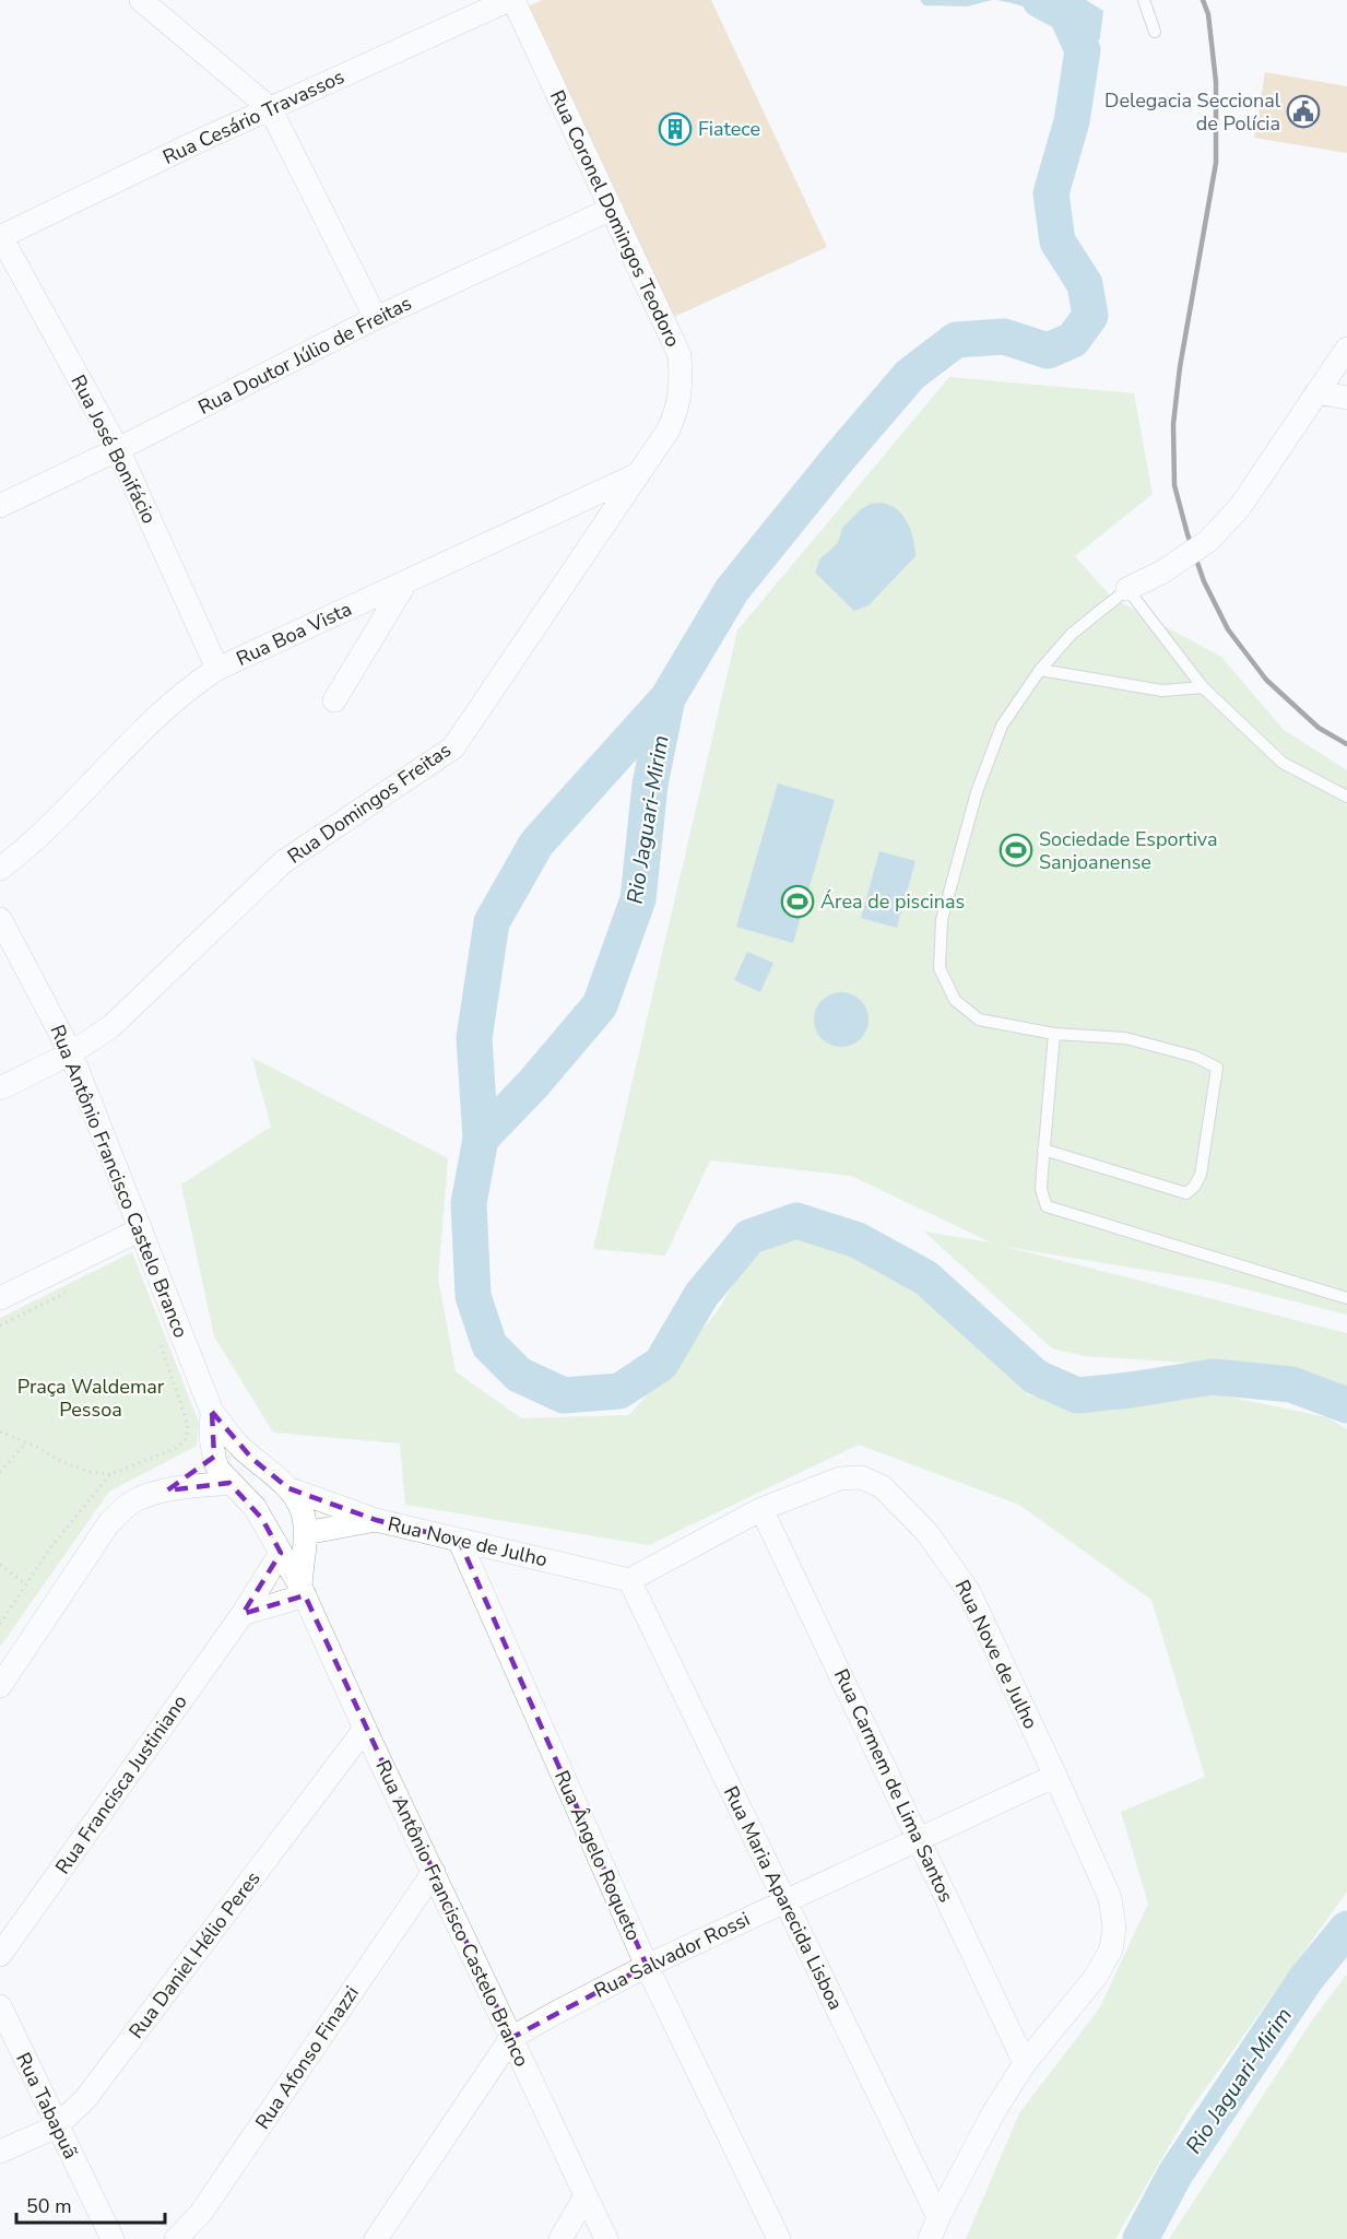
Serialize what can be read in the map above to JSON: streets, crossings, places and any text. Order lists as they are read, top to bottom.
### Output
{
  "streets": {
    "street": [
      "Rua Cesário Travassos",
      "Rua Coronel Domingos Teodoro",
      "Rua Doutor Júlio de Freitas",
      "Rua José Bonifácio",
      "Rua Boa Vista",
      "Rua Domingos Freitas",
      "Rua Antônio Francisco Castelo Branco",
      "Rua Nove de Julho",
      "Rua Francisca Justiniano",
      "Rua Carmem de Lima Santos",
      "Rua Ângelo Roqueto",
      "Rua Maria Aparecida Lisboa",
      "Rua Daniel Hélio Peres",
      "Rua Salvador Rossi",
      "Rua Afonso Finazzi",
      "Rua Tabapuã"
    ]
  },
  "crossings": [
    ["Rua Cesário Travassos", "Rua Coronel Domingos Teodoro"],
    ["Rua Cesário Travassos", "Rua José Bonifácio"],
    ["Rua Coronel Domingos Teodoro", "Rua Doutor Júlio de Freitas"],
    ["Rua Coronel Domingos Teodoro", "Rua Boa Vista"],
    ["Rua Coronel Domingos Teodoro", "Rua Domingos Freitas"],
    ["Rua Doutor Júlio de Freitas", "Rua José Bonifácio"],
    ["Rua José Bonifácio", "Rua Boa Vista"],
    ["Rua Boa Vista", "Rua Domingos Freitas"],
    ["Rua Domingos Freitas", "Rua Antônio Francisco Castelo Branco"],
    ["Rua Antônio Francisco Castelo Branco", "Rua Nove de Julho"],
    ["Rua Antônio Francisco Castelo Branco", "Rua Francisca Justiniano"],
    ["Rua Antônio Francisco Castelo Branco", "Rua Daniel Hélio Peres"],
    ["Rua Antônio Francisco Castelo Branco", "Rua Salvador Rossi"],
    ["Rua Antônio Francisco Castelo Branco", "Rua Afonso Finazzi"],
    ["Rua Nove de Julho", "Rua Carmem de Lima Santos"],
    ["Rua Nove de Julho", "Rua Ângelo Roqueto"],
    ["Rua Nove de Julho", "Rua Maria Aparecida Lisboa"],
    ["Rua Nove de Julho", "Rua Salvador Rossi"],
    ["Rua Carmem de Lima Santos", "Rua Salvador Rossi"],
    ["Rua Ângelo Roqueto", "Rua Salvador Rossi"],
    ["Rua Maria Aparecida Lisboa", "Rua Salvador Rossi"],
    ["Rua Daniel Hélio Peres", "Rua Tabapuã"]
  ],
  "water": ["Rio Jaguari-Mirim"],
  "parks": ["Praça Waldemar Pessoa"],
  "places": {
    "public building": ["Delegacia Seccional de Polícia"],
    "building": ["Fiatece"],
    "sports": ["Sociedade Esportiva Sanjoanense", "Área de piscinas"]
  },
  "scale_bar": "50 m"
}
